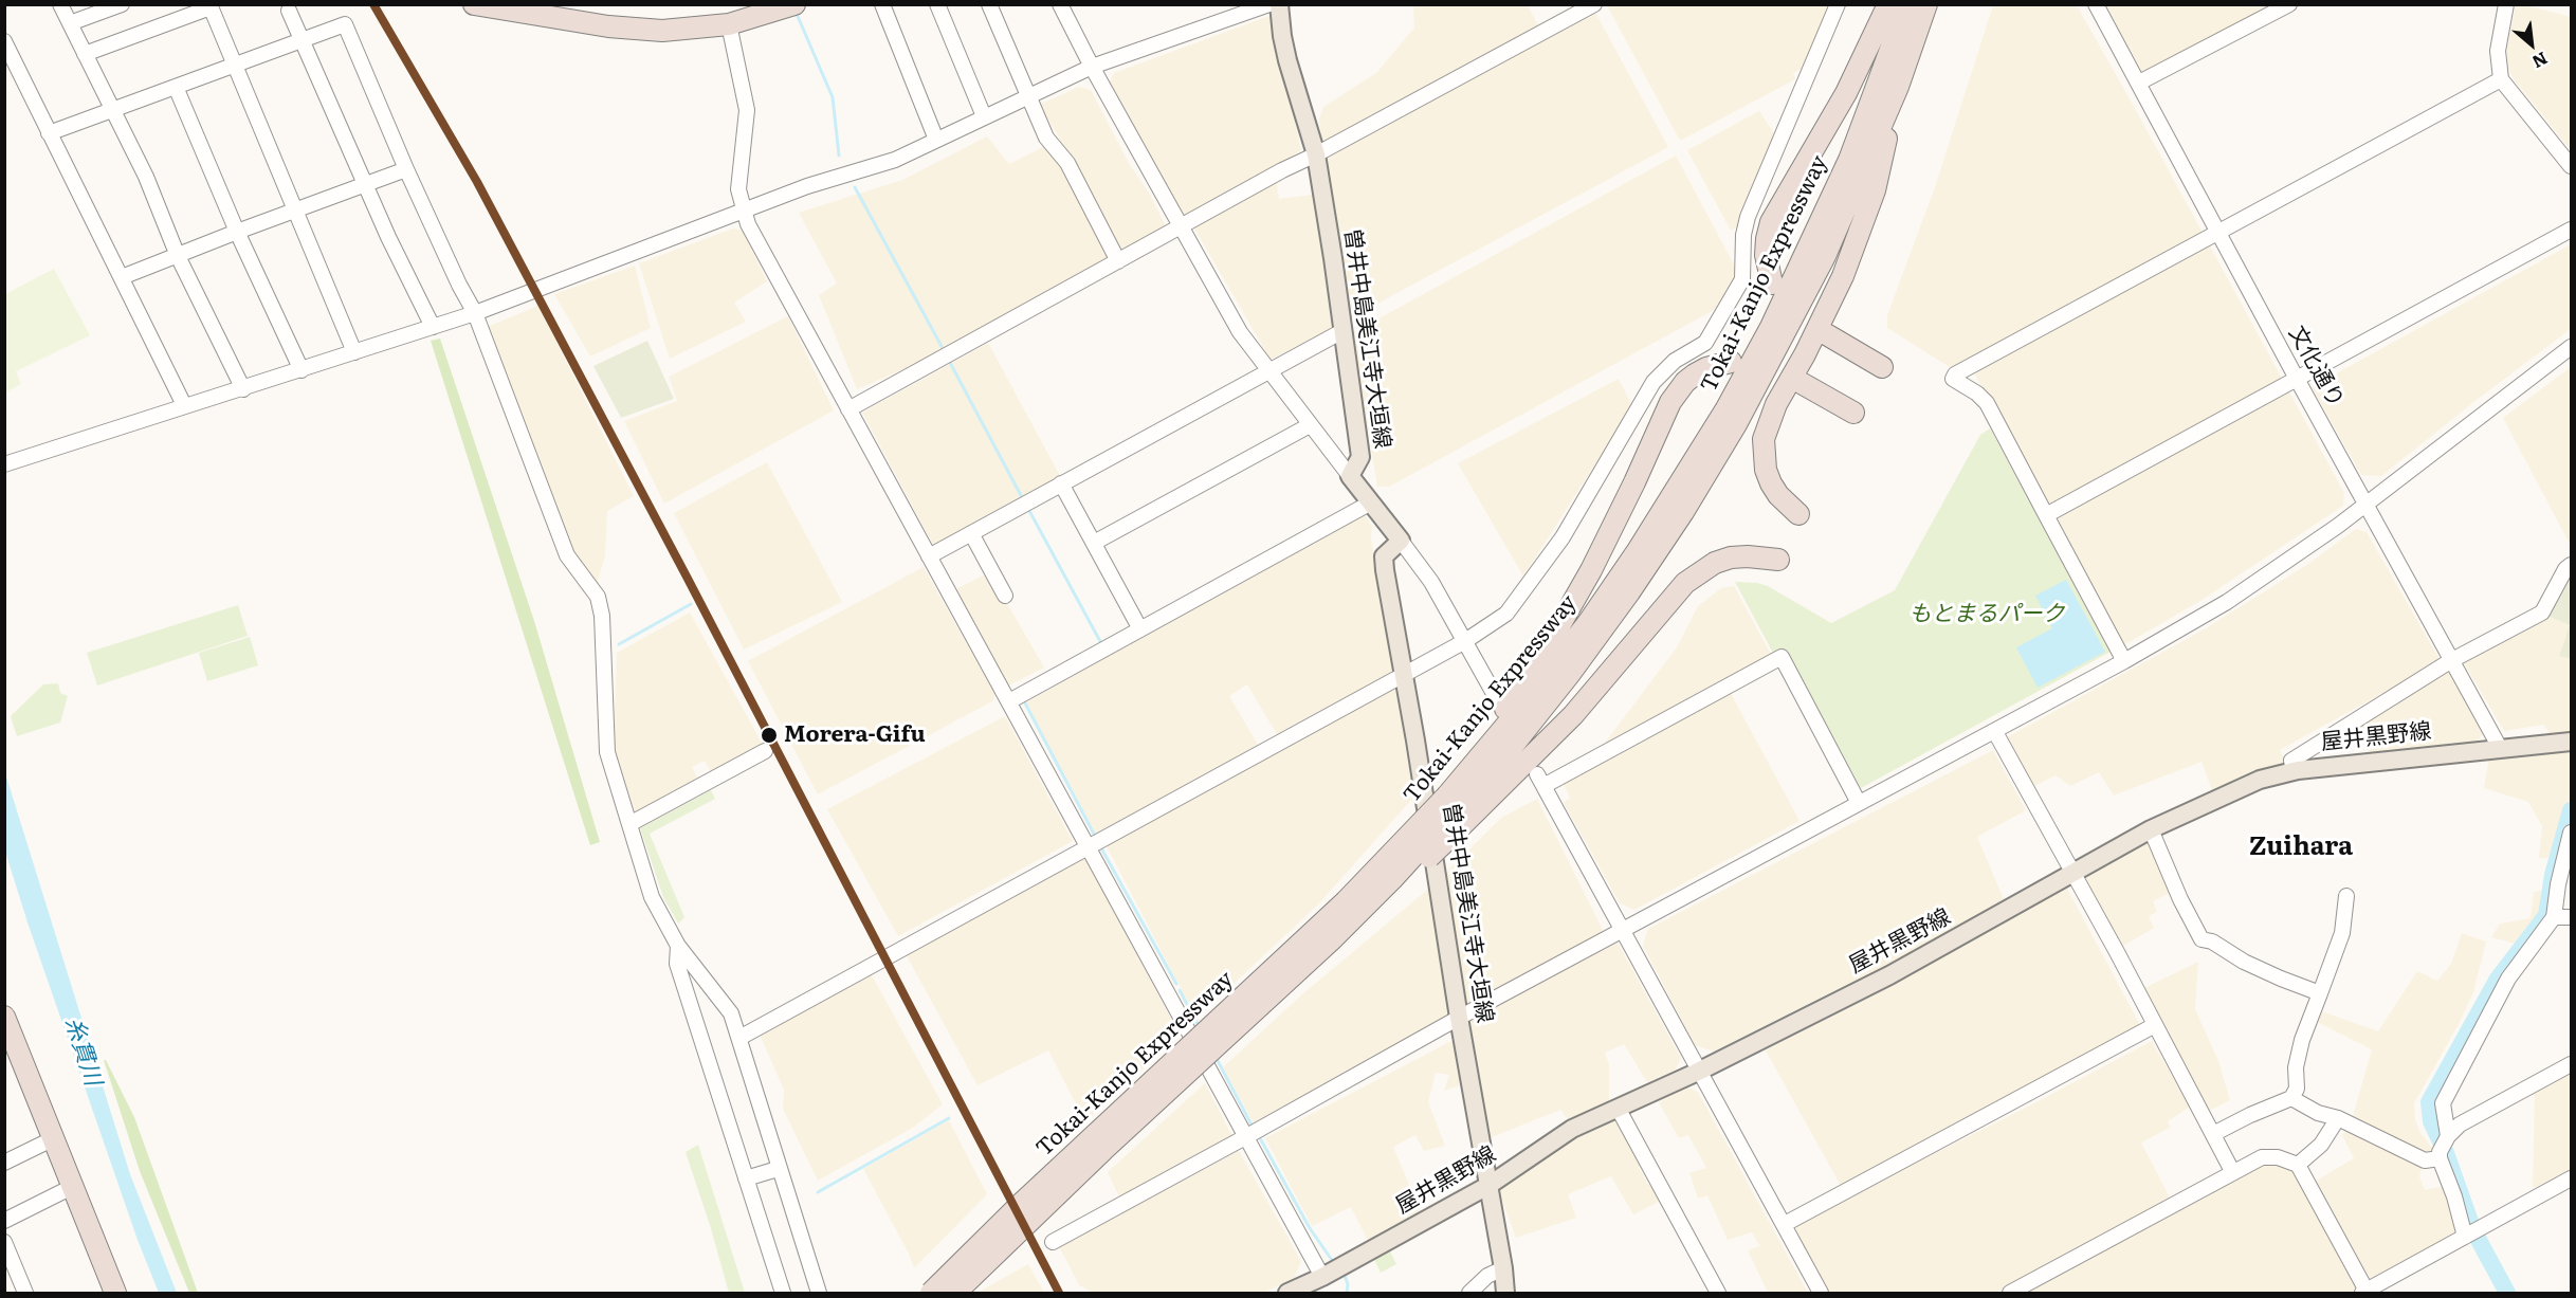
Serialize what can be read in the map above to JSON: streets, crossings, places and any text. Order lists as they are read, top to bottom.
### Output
{
  "streets": {
    "highway": ["Tokai-Kanjo Expressway"],
    "main road": ["曽井中島美江寺大垣線", "屋井黒野線"],
    "street": ["文化通り"]
  },
  "crossings": [
    ["曽井中島美江寺大垣線", "屋井黒野線"],
    ["文化通り", "屋井黒野線"]
  ],
  "districts": ["Zuihara"],
  "water": ["糸貫川"],
  "parks": ["もとまるパーク"],
  "places": ["Morera-Gifu"],
  "north": "bottom right"
}
